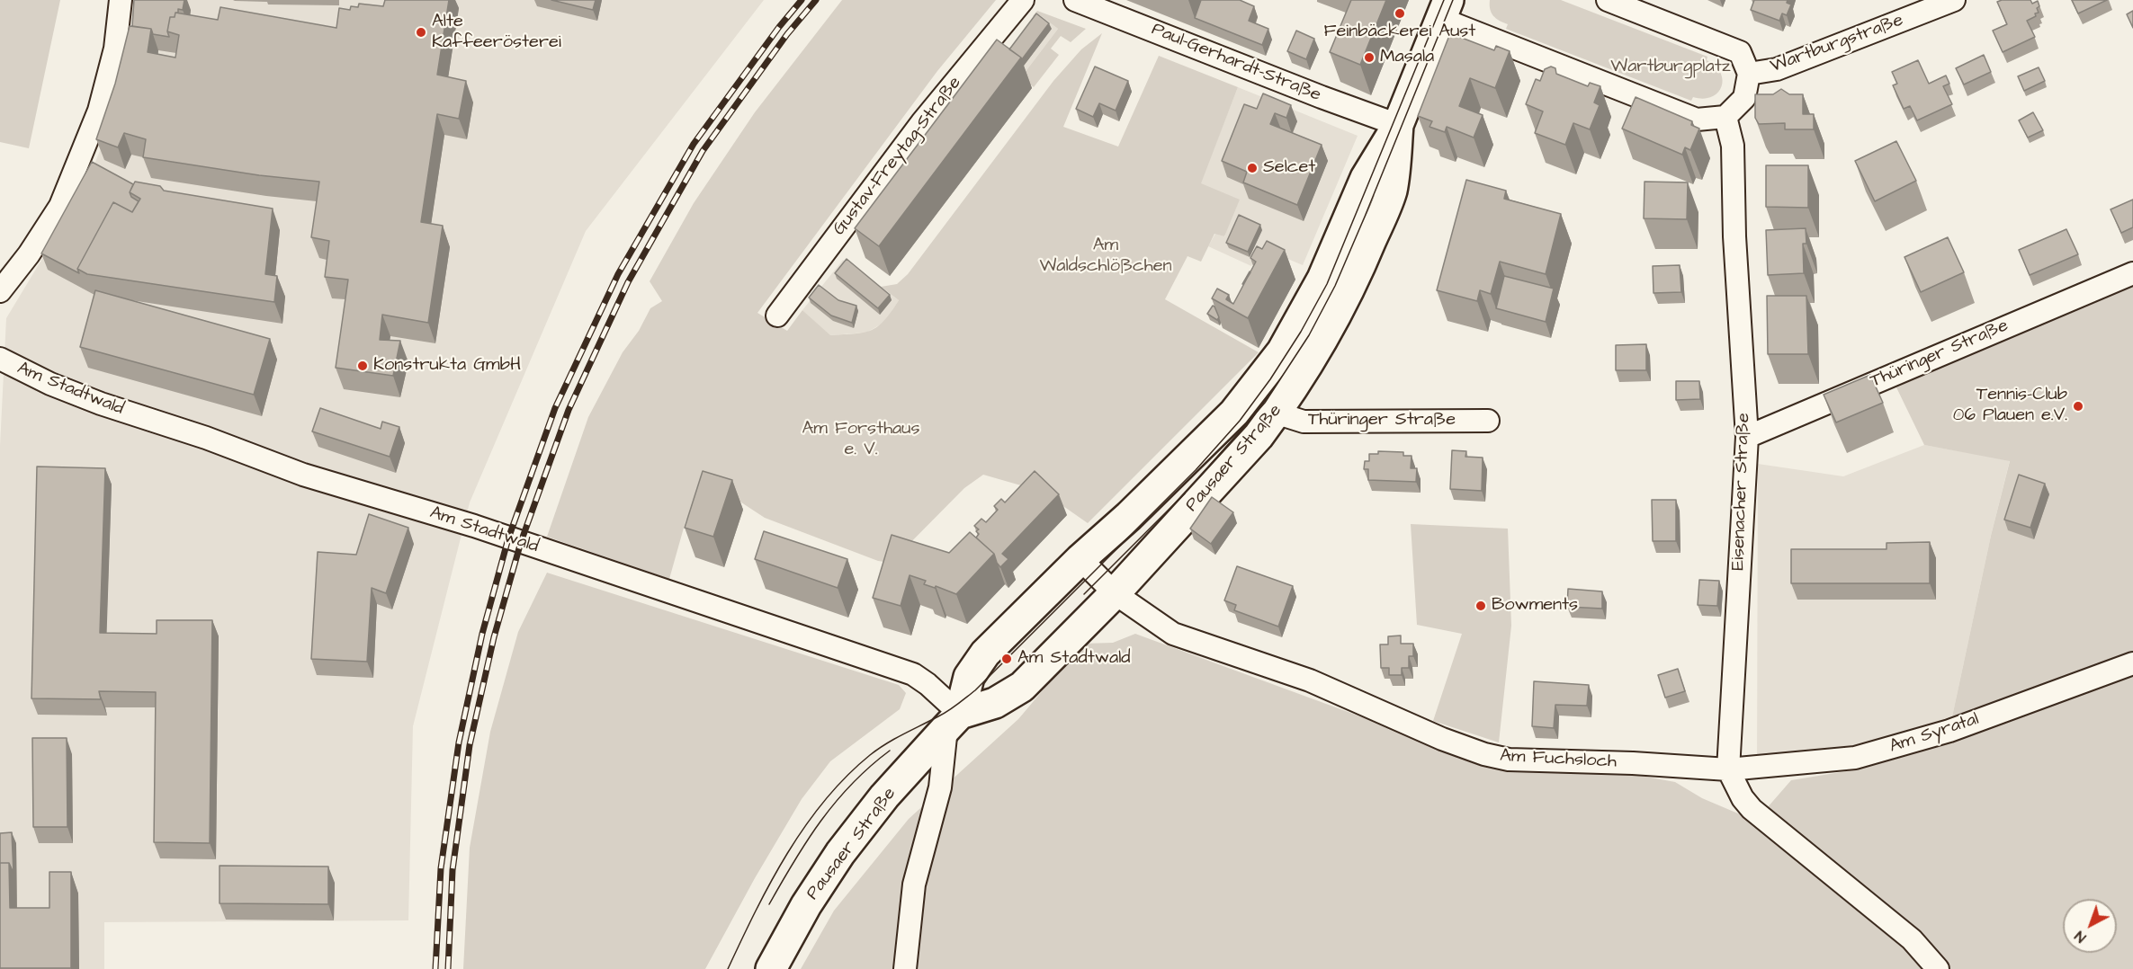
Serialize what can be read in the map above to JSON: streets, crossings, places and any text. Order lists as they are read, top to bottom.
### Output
{
  "streets": {
    "main road": ["Pausaer Straße"],
    "street": [
      "Wartburgstraße",
      "Paul-Gerhardt-Straße",
      "Gustav-Freytag-Straße",
      "Thüringer Straße",
      "Am Stadtwald",
      "Eisenacher Straße",
      "Am Syratal",
      "Am Fuchsloch"
    ]
  },
  "crossings": [
    ["Wartburgstraße", "Eisenacher Straße"],
    ["Paul-Gerhardt-Straße", "Pausaer Straße"],
    ["Thüringer Straße", "Pausaer Straße"],
    ["Thüringer Straße", "Eisenacher Straße"],
    ["Am Stadtwald", "Pausaer Straße"],
    ["Pausaer Straße", "Am Fuchsloch"],
    ["Eisenacher Straße", "Am Syratal"],
    ["Eisenacher Straße", "Am Fuchsloch"],
    ["Am Syratal", "Am Fuchsloch"]
  ],
  "parks": ["Wartburgplatz", "Am Waldschlößchen", "Am Forsthaus e. V."],
  "places": [
    "Feinbäckerei Aust",
    "Alte Kaffeerösterei",
    "Masala",
    "Selcet",
    "Konstrukta GmbH",
    "Tennis-Club 06 Plauen e.V.",
    "Bowments",
    "Am Stadtwald"
  ],
  "north": "bottom left"
}
